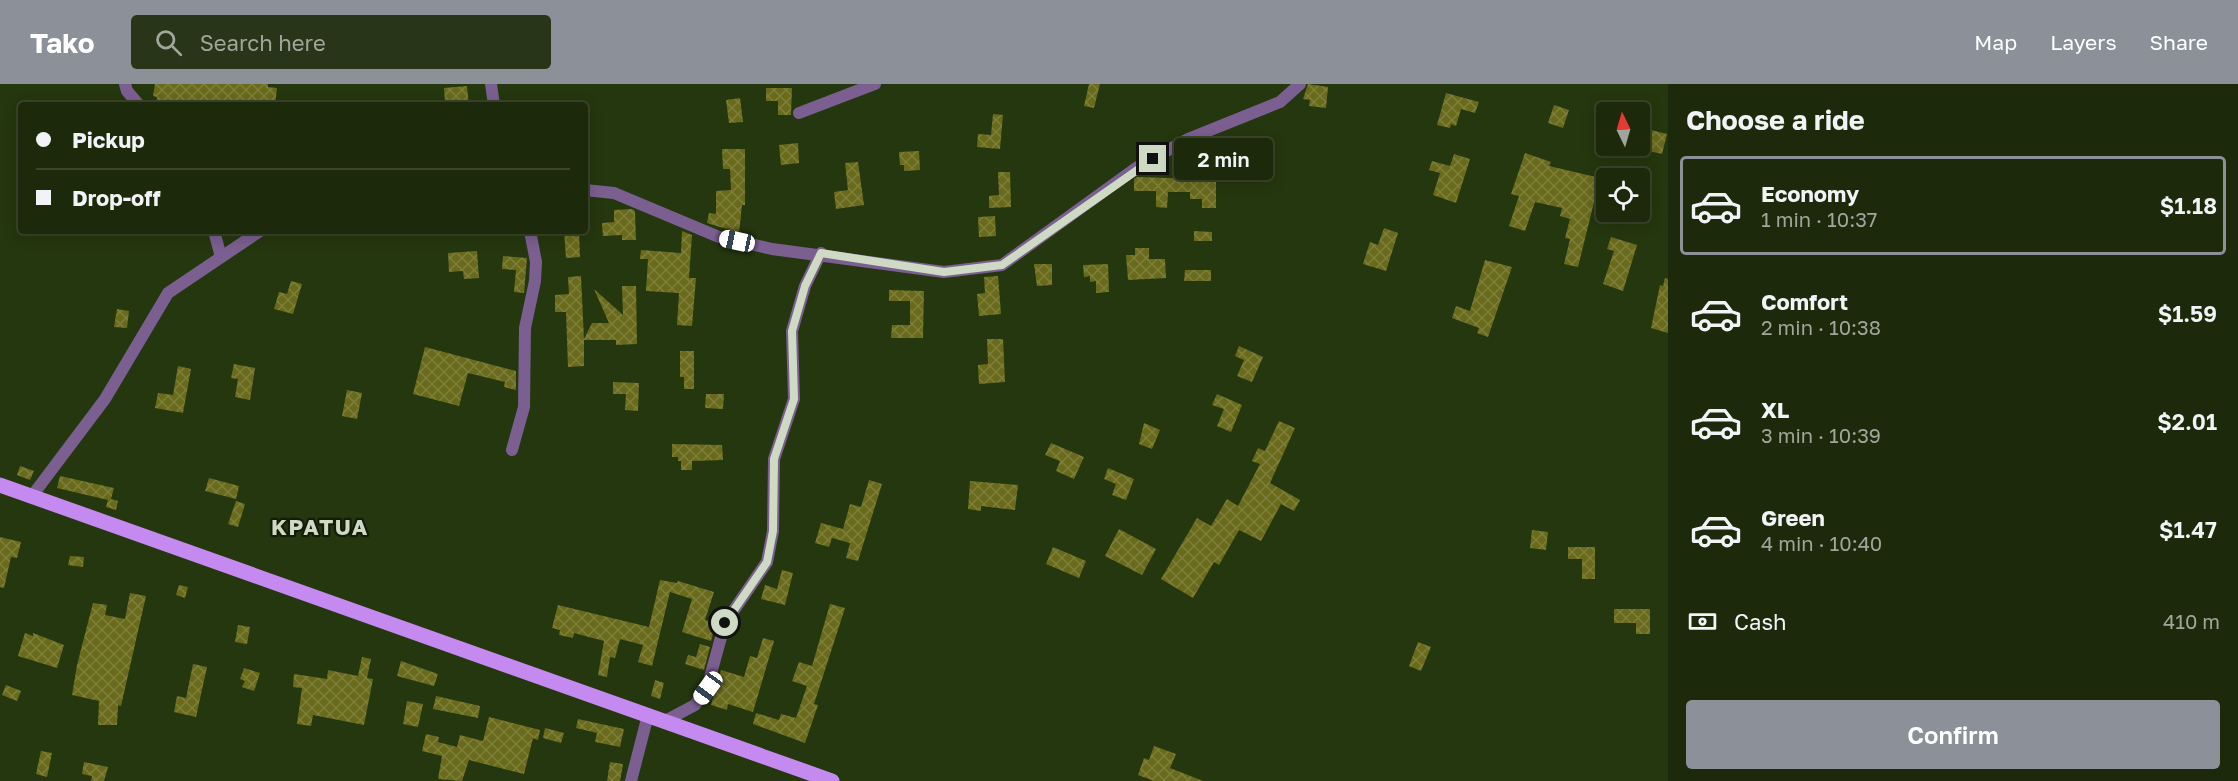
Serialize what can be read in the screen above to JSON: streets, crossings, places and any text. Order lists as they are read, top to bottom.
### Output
{
  "districts": ["KPATUA"],
  "north": "top",
  "page": {
    "header": "Tako",
    "search": "Search here",
    "nav": ["Map", "Layers", "Share"],
    "heading": "Choose a ride",
    "banner": ["Pickup", "Drop-off"],
    "bubble": "2 min",
    "list": [
      {
        "name": "Economy",
        "note": "1 min · 10:37",
        "value": "$1.18"
      },
      {
        "name": "Comfort",
        "note": "2 min · 10:38",
        "value": "$1.59"
      },
      {
        "name": "XL",
        "note": "3 min · 10:39",
        "value": "$2.01"
      },
      {
        "name": "Green",
        "note": "4 min · 10:40",
        "value": "$1.47"
      }
    ],
    "pay": ["Cash", "410 m"],
    "buttons": "Confirm"
  }
}
